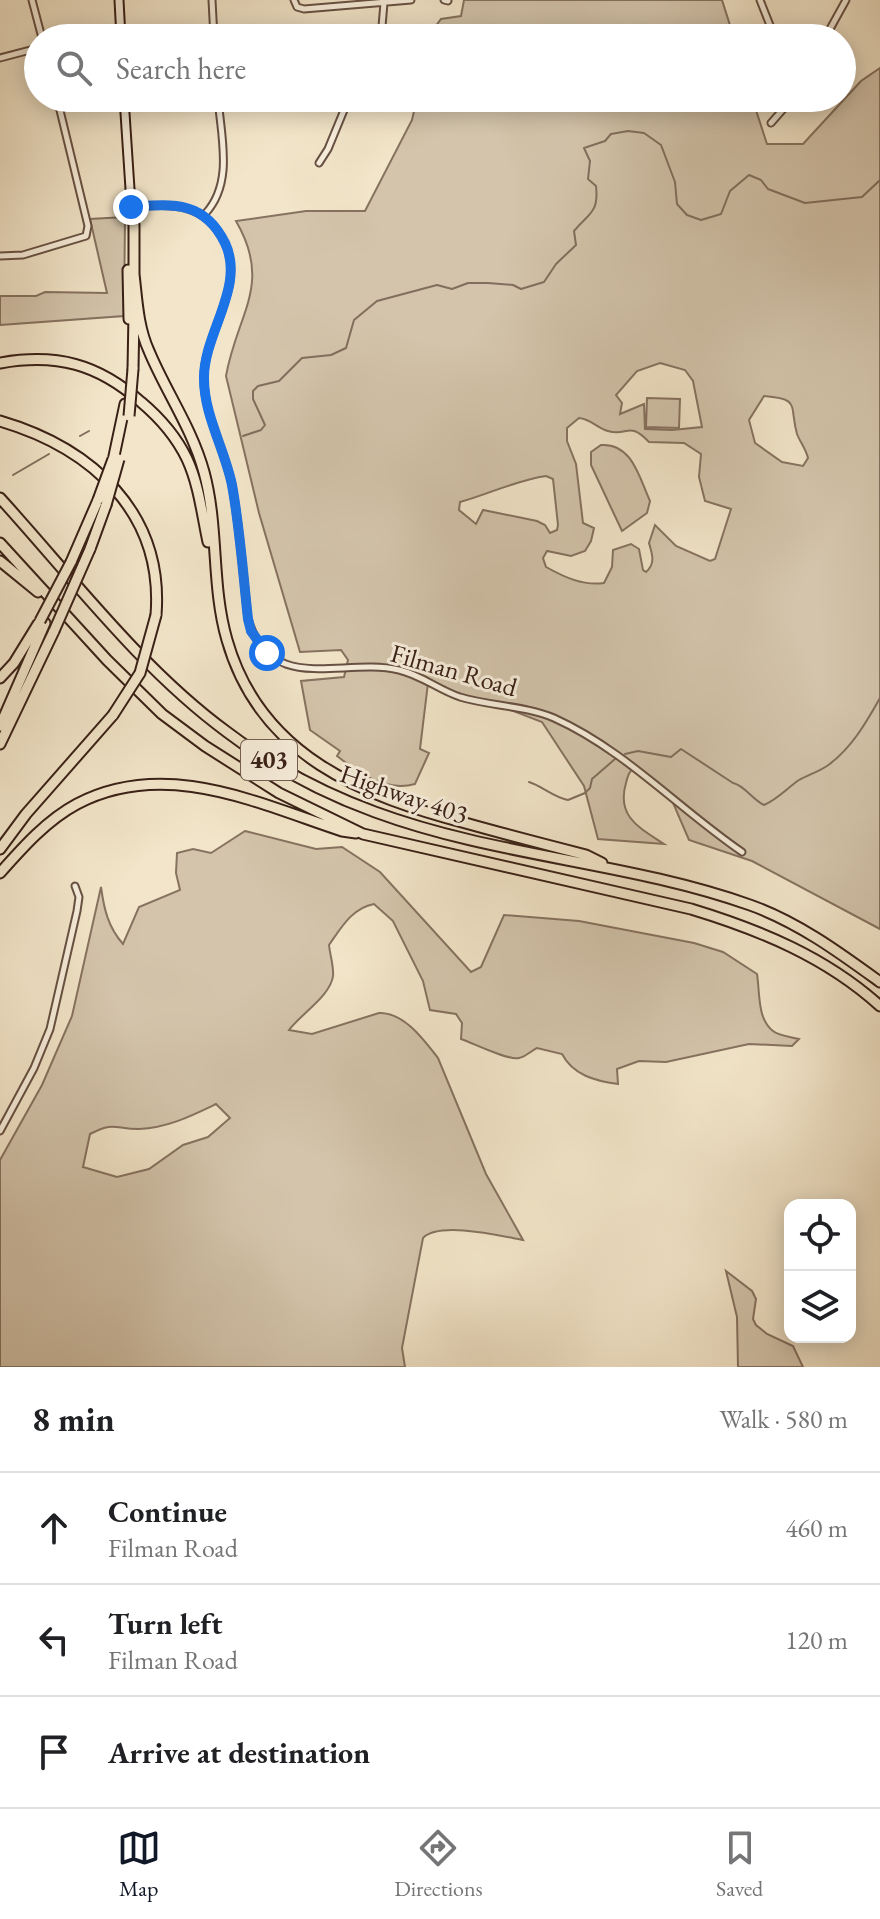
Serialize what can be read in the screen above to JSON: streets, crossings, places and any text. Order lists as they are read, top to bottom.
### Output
{
  "streets": {
    "highway": ["403", "Highway 403"],
    "street": ["Filman Road"]
  },
  "page": {
    "search": "Search here",
    "heading": ["8 min", "Walk · 580 m"],
    "list": [
      ["Continue", "Filman Road", "460 m"],
      ["Turn left", "Filman Road", "120 m"],
      "Arrive at destination"
    ],
    "nav": ["Map", "Directions", "Saved"]
  }
}
